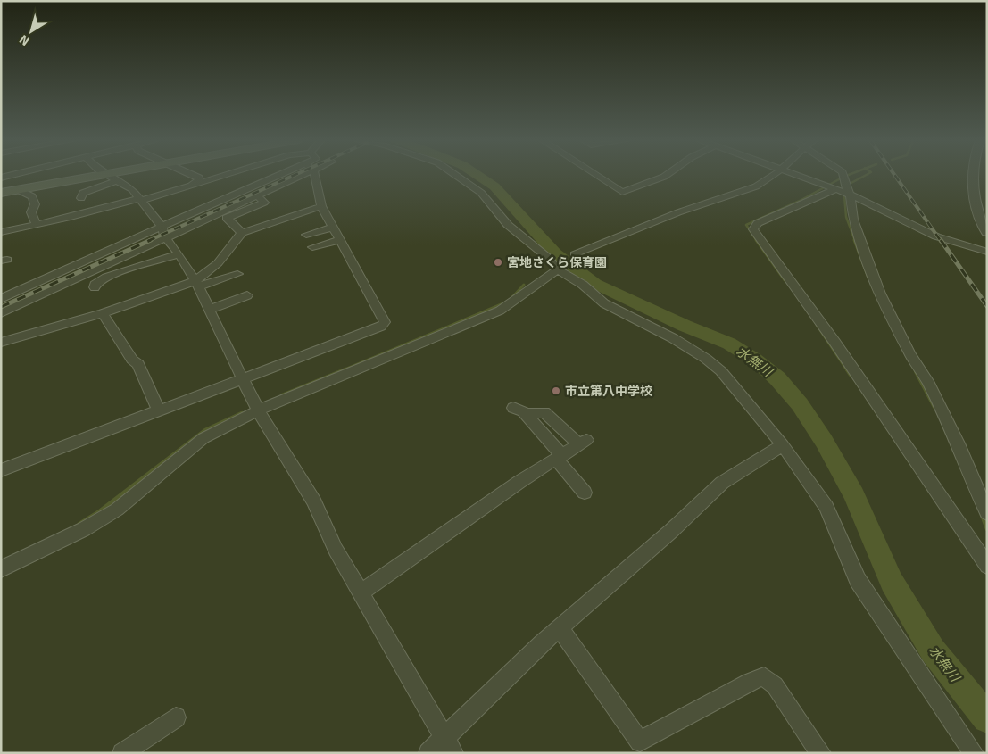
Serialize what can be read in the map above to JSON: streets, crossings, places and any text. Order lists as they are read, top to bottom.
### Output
{
  "water": ["水無川"],
  "places": ["宮地さくら保育園", "市立第八中学校"],
  "north": "bottom left"
}
